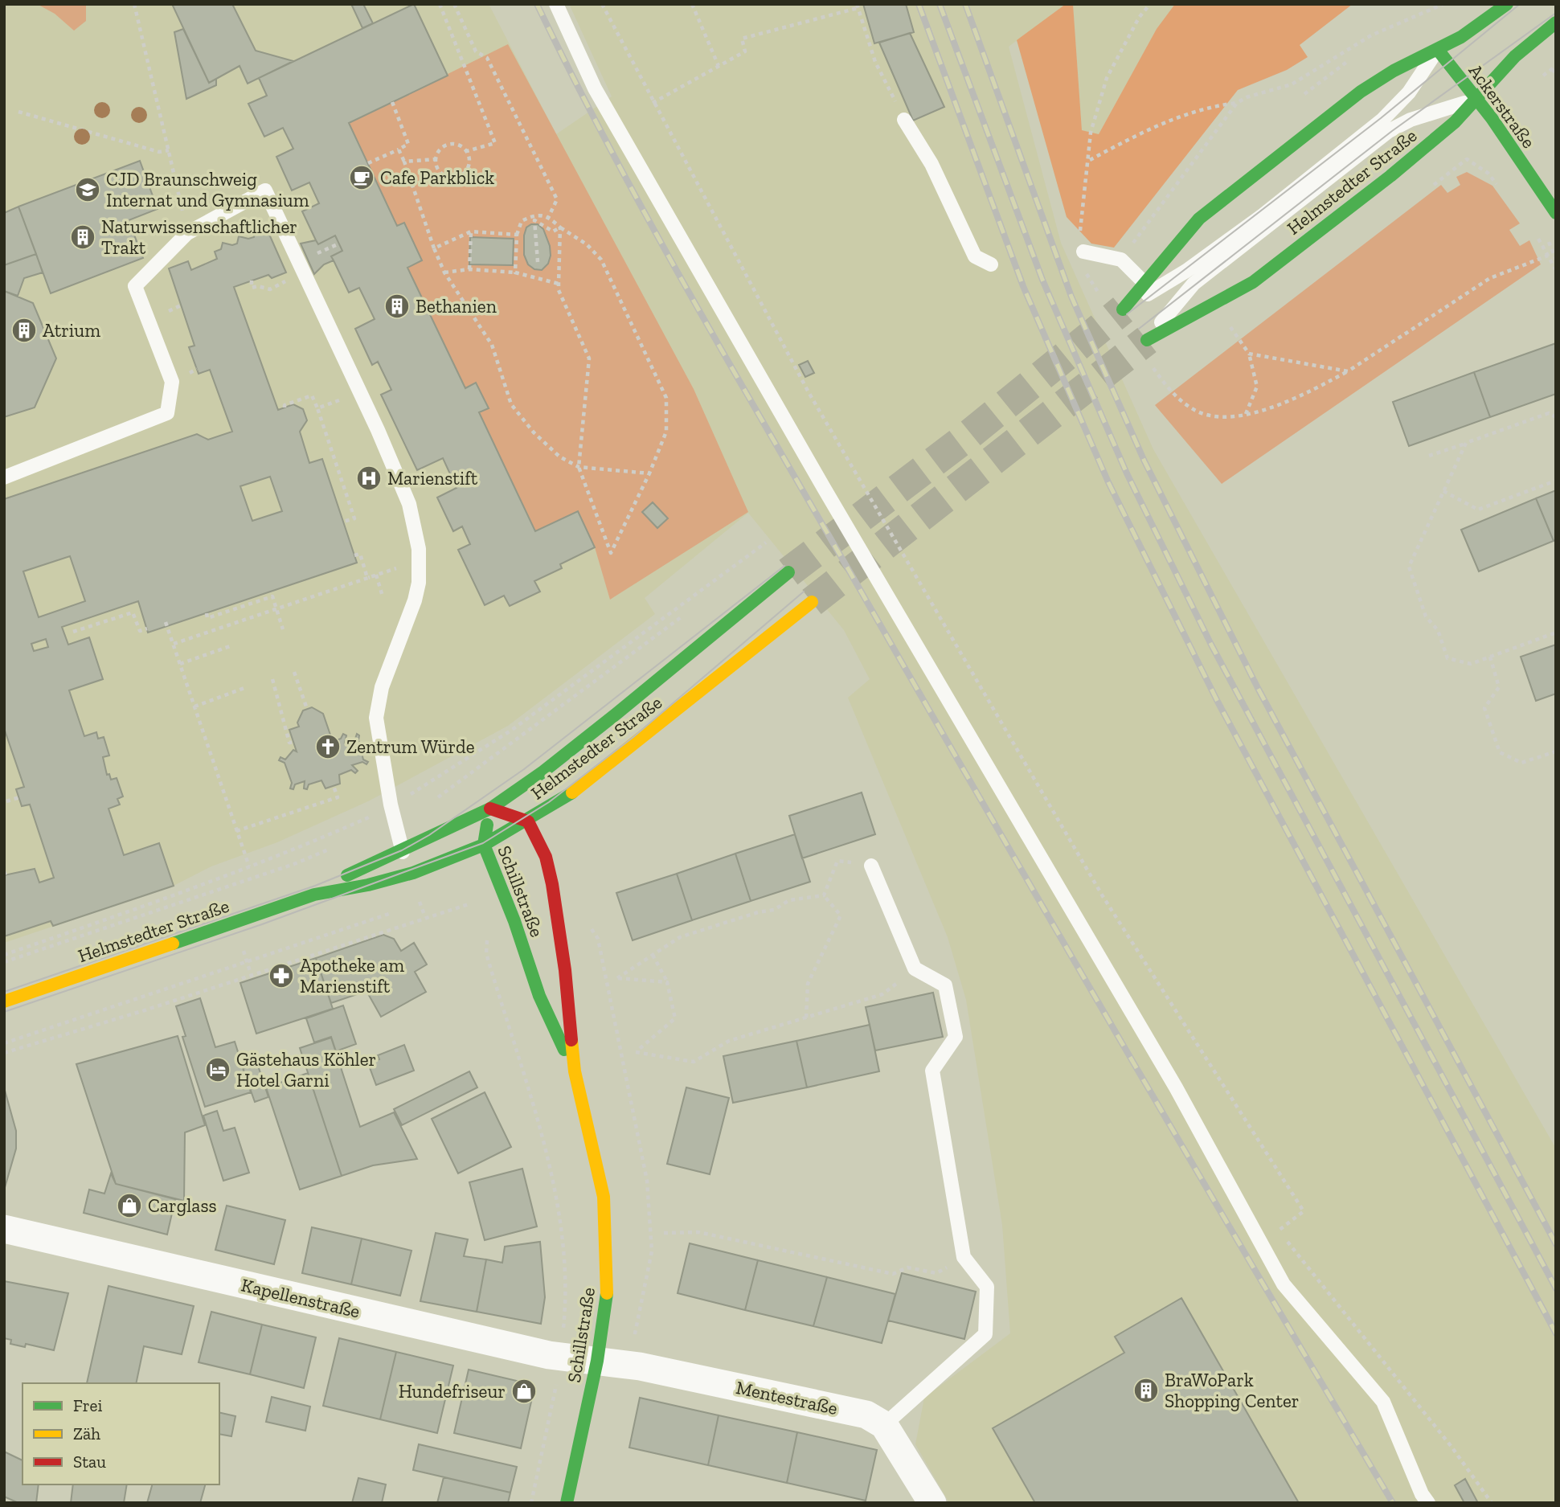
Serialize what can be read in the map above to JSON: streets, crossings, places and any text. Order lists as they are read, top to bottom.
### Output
{
  "streets": {
    "main road": ["Ackerstraße", "Helmstedter Straße", "Schillstraße"],
    "street": ["Kapellenstraße", "Mentestraße"]
  },
  "crossings": [
    ["Ackerstraße", "Helmstedter Straße"],
    ["Helmstedter Straße", "Schillstraße"],
    ["Schillstraße", "Kapellenstraße"],
    ["Schillstraße", "Mentestraße"],
    ["Kapellenstraße", "Mentestraße"]
  ],
  "places": {
    "cafe": ["Cafe Parkblick"],
    "school or university": ["CJD Braunschweig Internat und Gymnasium"],
    "building": [
      "Naturwissenschaftlicher Trakt",
      "Bethanien",
      "Atrium",
      "BraWoPark Shopping Center"
    ],
    "hospital": ["Marienstift"],
    "church": ["Zentrum Würde"],
    "pharmacy": ["Apotheke am Marienstift"],
    "hotel": ["Gästehaus Köhler Hotel Garni"],
    "shop": ["Carglass", "Hundefriseur"]
  },
  "legend": ["Frei", "Zäh", "Stau"]
}
